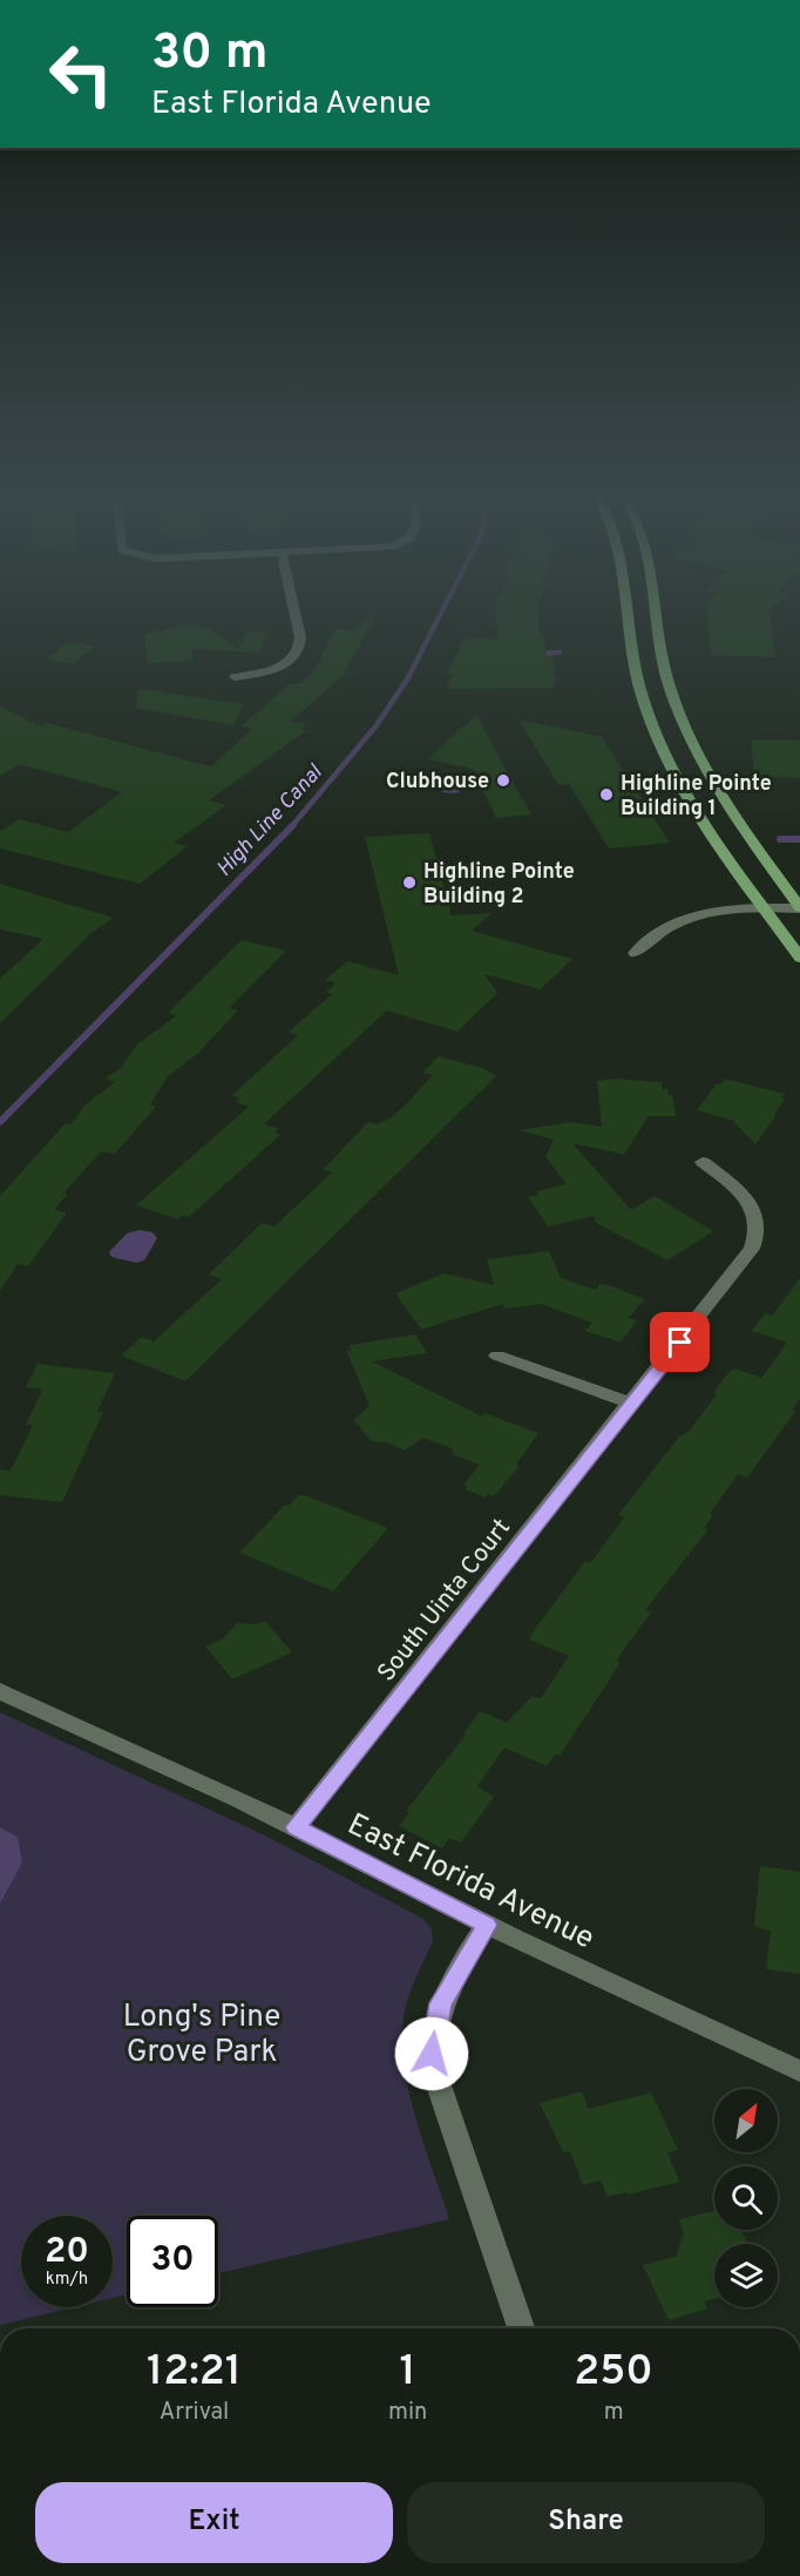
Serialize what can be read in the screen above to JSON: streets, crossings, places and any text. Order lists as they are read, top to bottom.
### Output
{
  "streets": {
    "street": ["South Uinta Court", "East Florida Avenue"]
  },
  "crossings": [
    ["South Uinta Court", "East Florida Avenue"]
  ],
  "water": ["High Line Canal"],
  "parks": ["Long's Pine Grove Park"],
  "places": ["Clubhouse", "Highline Pointe Building 1", "Highline Pointe Building 2"],
  "north": "top right",
  "page": {
    "turn": ["30 m", "East Florida Avenue"],
    "speed": "20 km/h",
    "limit": "30",
    "eta": [
      "12:21",
      "Arrival",
      "1",
      "min",
      "250",
      "m"
    ],
    "buttons": ["Exit", "Share"]
  }
}
